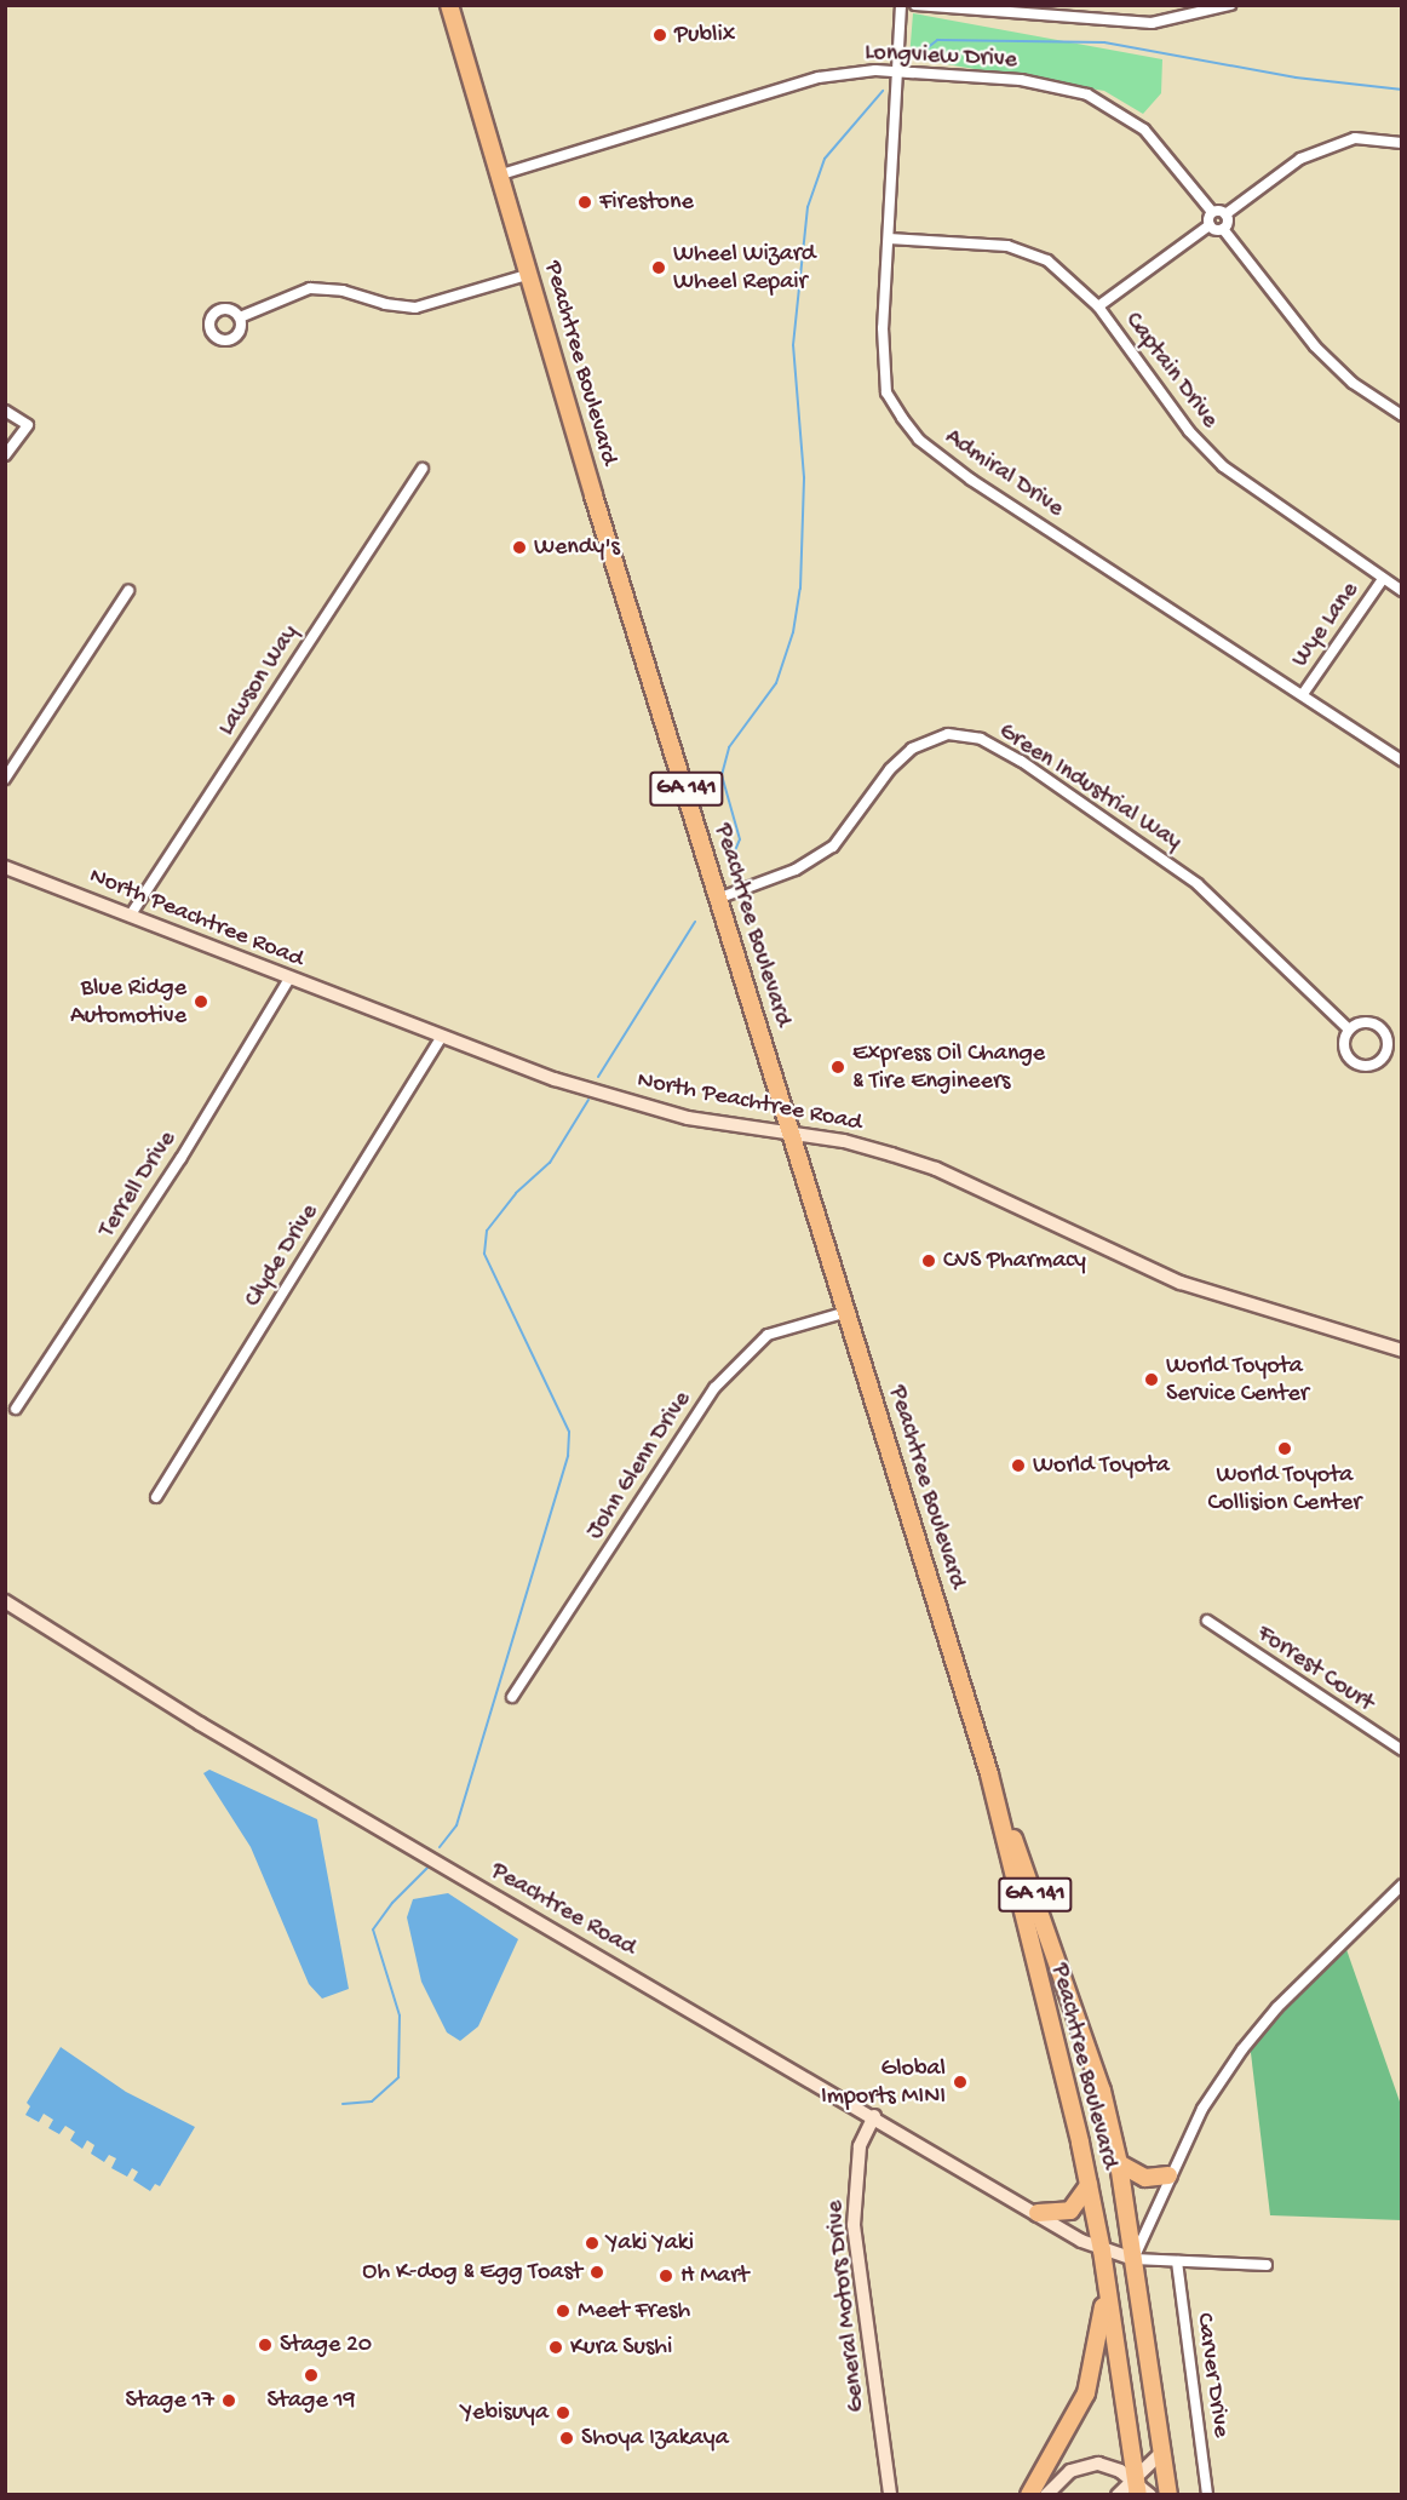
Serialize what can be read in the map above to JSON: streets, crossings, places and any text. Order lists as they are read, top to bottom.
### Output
{
  "streets": {
    "highway": ["Peachtree Boulevard", "GA 141"],
    "street": [
      "Longview Drive",
      "Captain Drive",
      "Admiral Drive",
      "Wye Lane",
      "Lawson Way",
      "Green Industrial Way",
      "North Peachtree Road",
      "Terrell Drive",
      "Clyde Drive",
      "John Glenn Drive",
      "Forrest Court",
      "Peachtree Road",
      "General Motors Drive",
      "Carver Drive"
    ]
  },
  "crossings": [
    ["Longview Drive", "Peachtree Boulevard"],
    ["Longview Drive", "Admiral Drive"],
    ["Peachtree Boulevard", "Green Industrial Way"],
    ["Peachtree Boulevard", "GA 141"],
    ["Peachtree Boulevard", "North Peachtree Road"],
    ["Peachtree Boulevard", "John Glenn Drive"],
    ["Peachtree Boulevard", "Peachtree Road"],
    ["Captain Drive", "Admiral Drive"],
    ["Captain Drive", "Wye Lane"],
    ["Admiral Drive", "Wye Lane"],
    ["Lawson Way", "North Peachtree Road"],
    ["GA 141", "Peachtree Road"],
    ["North Peachtree Road", "Terrell Drive"],
    ["North Peachtree Road", "Clyde Drive"],
    ["Peachtree Road", "General Motors Drive"]
  ],
  "places": [
    "Publix",
    "Firestone",
    "Wheel Wizard Wheel Repair",
    "Wendy's",
    "Blue Ridge Automotive",
    "Express Oil Change & Tire Engineers",
    "CVS Pharmacy",
    "World Toyota Service Center",
    "World Toyota Collision Center",
    "World Toyota",
    "Global Imports MINI",
    "Yaki Yaki",
    "Oh K-dog & Egg Toast",
    "H Mart",
    "Meet Fresh",
    "Stage 20",
    "Kura Sushi",
    "Stage 19",
    "Stage 17",
    "Yebisuya",
    "Shoya Izakaya"
  ]
}
